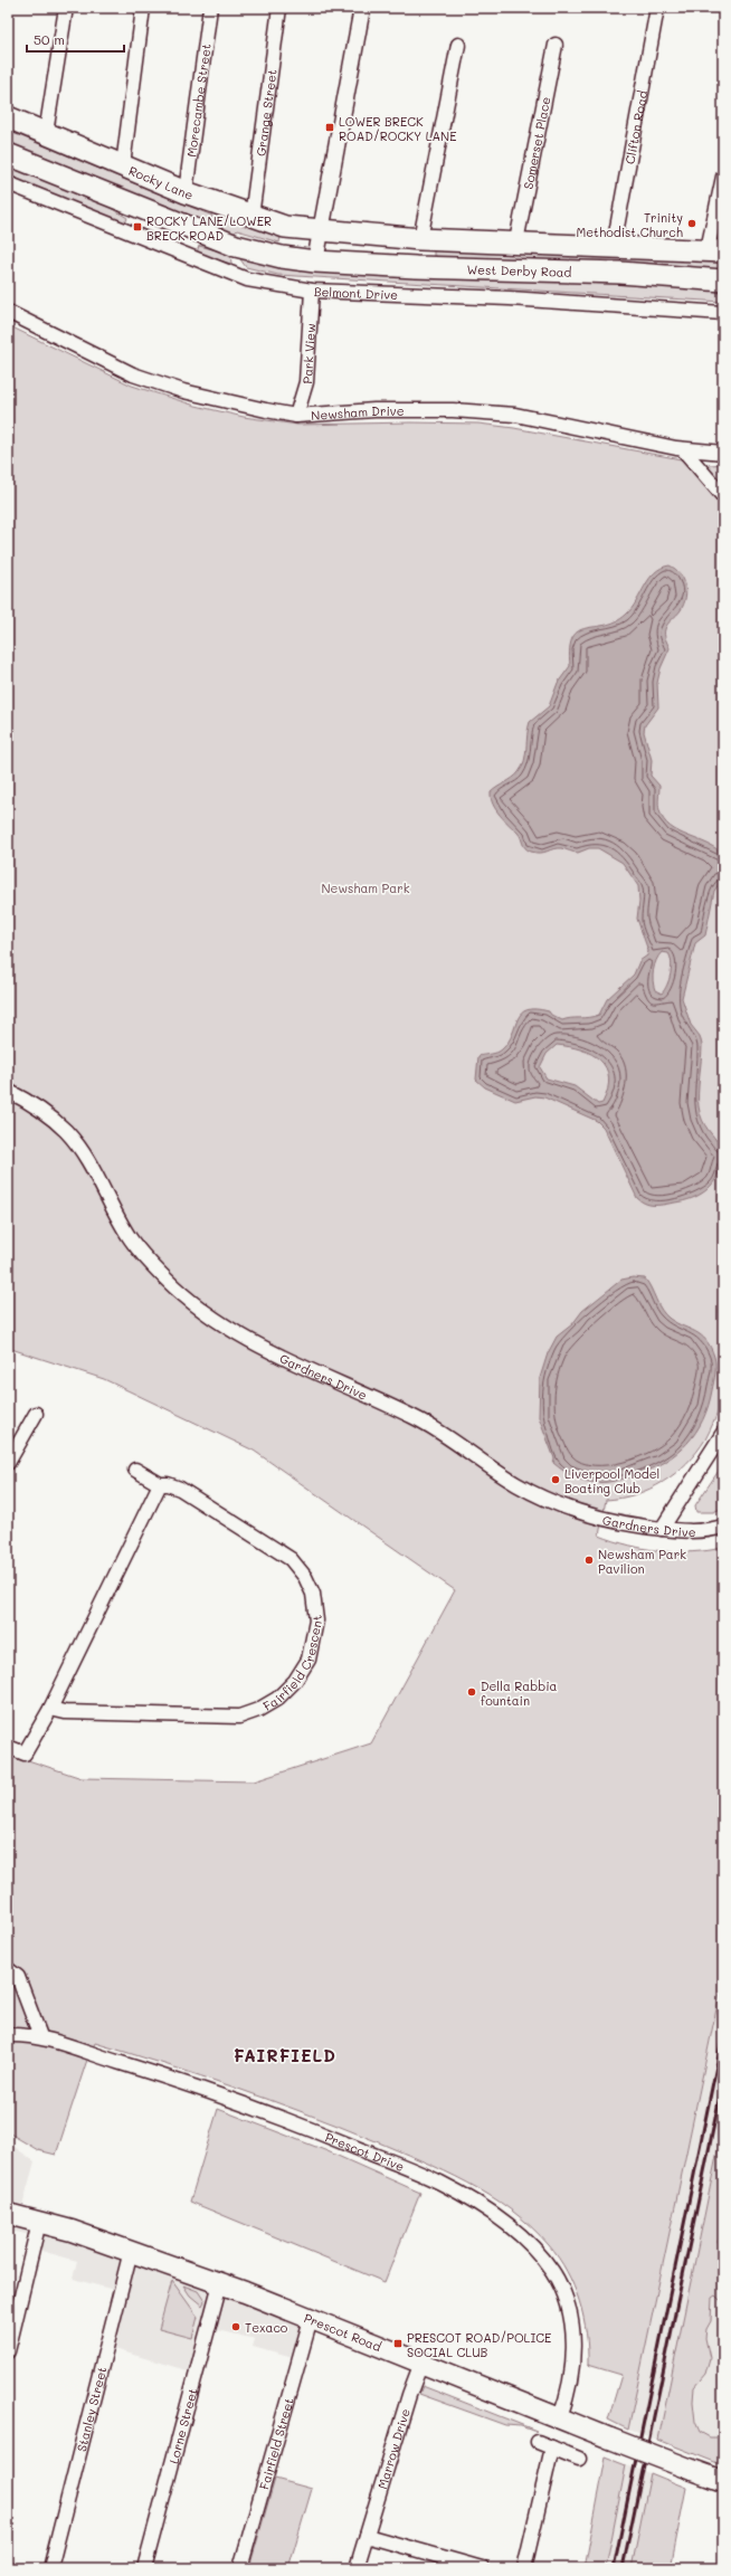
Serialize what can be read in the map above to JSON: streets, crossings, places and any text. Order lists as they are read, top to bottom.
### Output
{
  "streets": {
    "highway": ["Rocky Lane", "West Derby Road"],
    "main road": ["Prescot Road"],
    "street": [
      "Morecambe Street",
      "Grange Street",
      "Clifton Road",
      "Somerset Place",
      "Belmont Drive",
      "Park View",
      "Newsham Drive",
      "Gardners Drive",
      "Fairfield Crescent",
      "Prescot Drive",
      "Stanley Street",
      "Lorne Street",
      "Fairfield Street",
      "Marrow Drive"
    ]
  },
  "crossings": [
    ["Morecambe Street", "Rocky Lane"],
    ["Grange Street", "Rocky Lane"],
    ["Belmont Drive", "Park View"],
    ["Park View", "Newsham Drive"],
    ["Prescot Drive", "Prescot Road"],
    ["Prescot Road", "Stanley Street"],
    ["Prescot Road", "Lorne Street"],
    ["Prescot Road", "Fairfield Street"],
    ["Prescot Road", "Marrow Drive"]
  ],
  "districts": ["FAIRFIELD"],
  "parks": ["Newsham Park"],
  "places": {
    "transit": ["LOWER BRECK ROAD/ROCKY LANE", "ROCKY LANE/LOWER BRECK ROAD", "PRESCOT ROAD/POLICE SOCIAL CLUB"],
    "other": [
      "Trinity Methodist Church",
      "Liverpool Model Boating Club",
      "Newsham Park Pavilion",
      "Della Rabbia fountain",
      "Texaco"
    ]
  },
  "scale_bar": "50 m"
}
